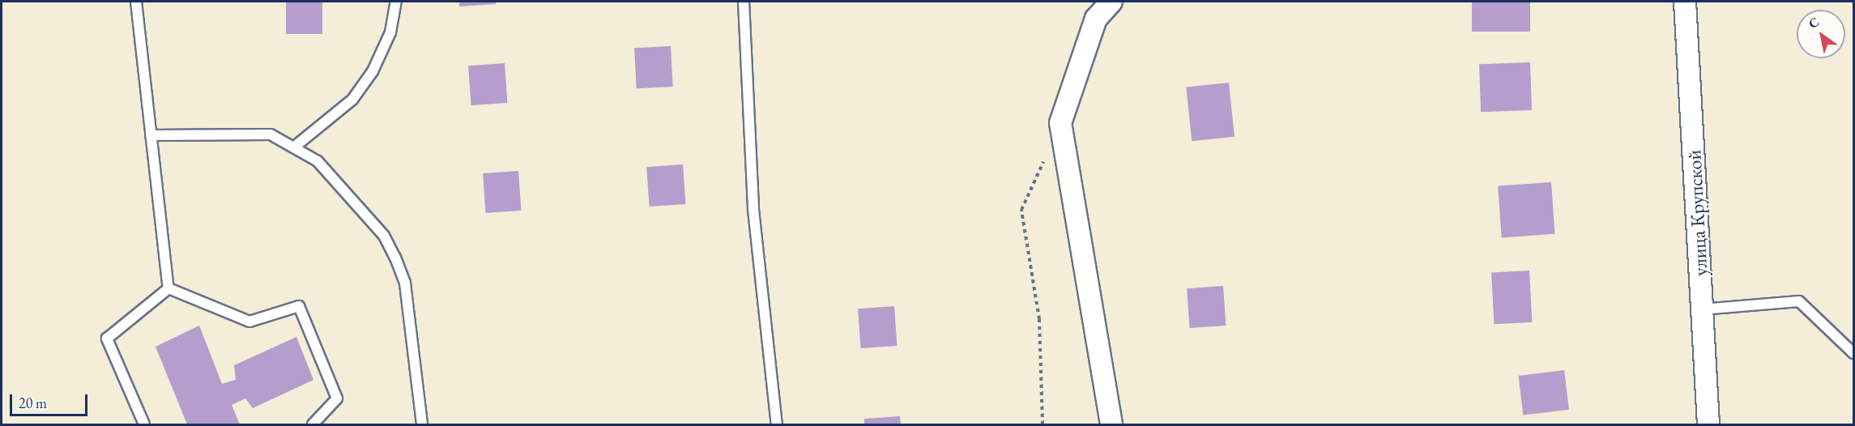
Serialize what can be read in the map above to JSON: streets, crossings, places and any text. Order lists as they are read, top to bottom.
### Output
{
  "streets": {
    "street": ["улица Крупской"]
  },
  "scale_bar": "20 m",
  "north": "top left"
}
